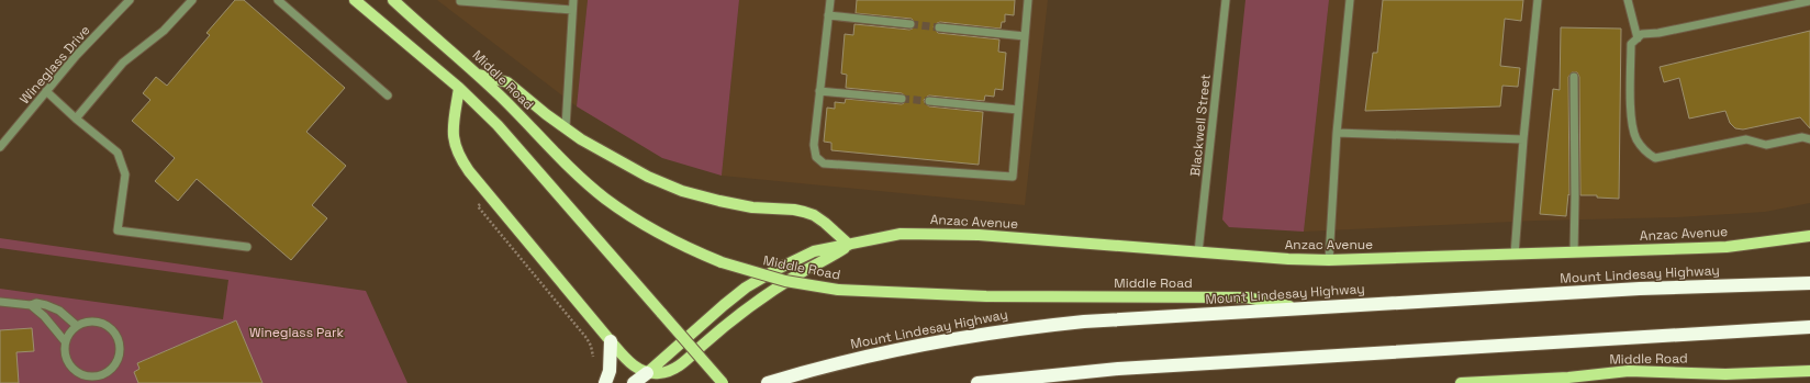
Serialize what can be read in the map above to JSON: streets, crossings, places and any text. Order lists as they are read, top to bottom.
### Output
{
  "streets": {
    "highway": ["Mount Lindesay Highway"],
    "main road": ["Middle Road", "Anzac Avenue"],
    "street": ["Wineglass Drive", "Blackwell Street"]
  },
  "crossings": [
    ["Middle Road", "Mount Lindesay Highway"],
    ["Blackwell Street", "Anzac Avenue"]
  ],
  "parks": ["Wineglass Park"]
}
